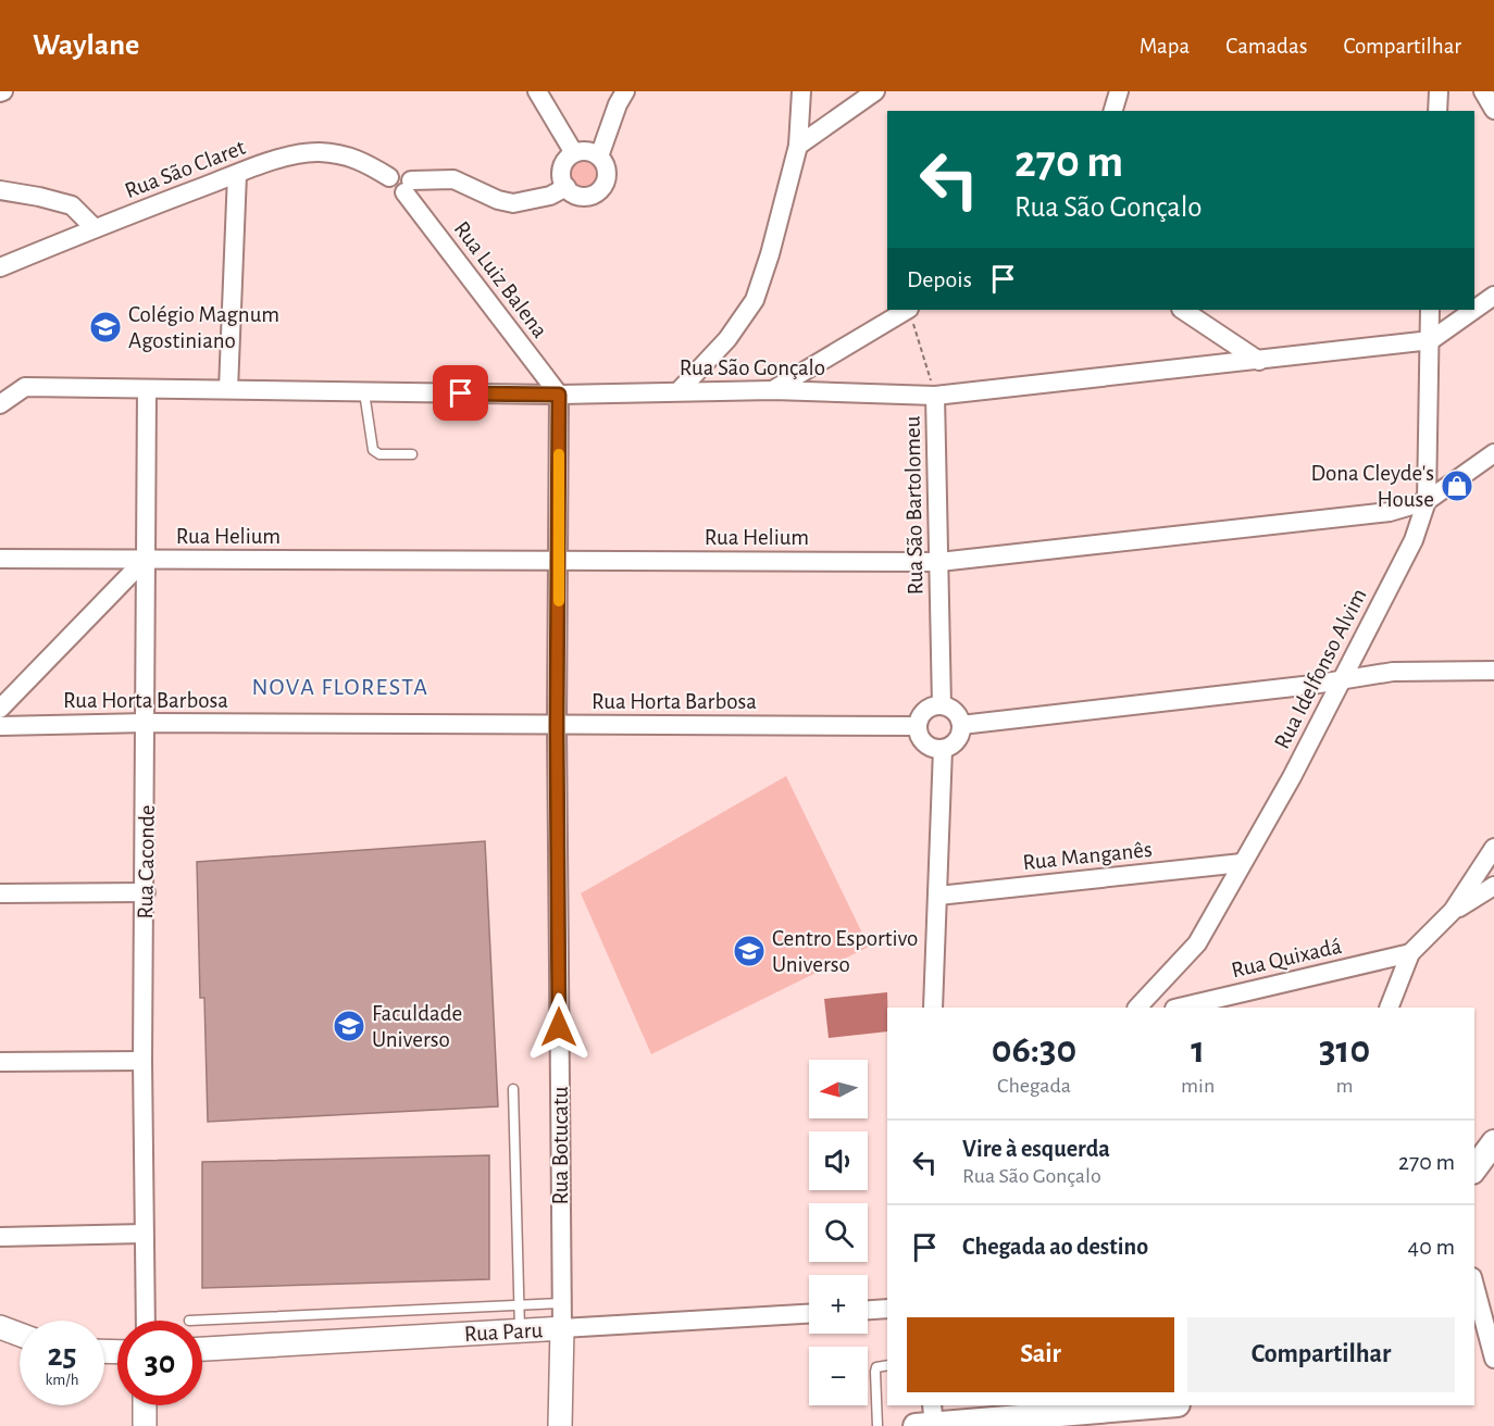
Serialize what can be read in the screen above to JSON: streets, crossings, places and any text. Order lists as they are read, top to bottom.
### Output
{
  "streets": {
    "street": [
      "Rua São Claret",
      "Rua Luiz Balena",
      "Rua São Gonçalo",
      "Rua São Bartolomeu",
      "Rua Helium",
      "Rua Idelfonso Alvim",
      "Rua Horta Barbosa",
      "Rua Manganês",
      "Rua Caconde",
      "Rua Quixadá",
      "Rua Botucatu",
      "Rua Paru"
    ]
  },
  "crossings": [
    ["Rua São Claret", "Rua Luiz Balena"],
    ["Rua Luiz Balena", "Rua São Gonçalo"],
    ["Rua Luiz Balena", "Rua Botucatu"],
    ["Rua São Gonçalo", "Rua São Bartolomeu"],
    ["Rua São Gonçalo", "Rua Idelfonso Alvim"],
    ["Rua São Gonçalo", "Rua Caconde"],
    ["Rua São Gonçalo", "Rua Botucatu"],
    ["Rua São Bartolomeu", "Rua Helium"],
    ["Rua São Bartolomeu", "Rua Horta Barbosa"],
    ["Rua Helium", "Rua Idelfonso Alvim"],
    ["Rua Helium", "Rua Caconde"],
    ["Rua Helium", "Rua Botucatu"],
    ["Rua Idelfonso Alvim", "Rua Manganês"],
    ["Rua Horta Barbosa", "Rua Caconde"],
    ["Rua Horta Barbosa", "Rua Botucatu"],
    ["Rua Botucatu", "Rua Paru"]
  ],
  "districts": ["NOVA FLORESTA"],
  "places": {
    "school or university": ["Colégio Magnum Agostiniano", "Centro Esportivo Universo", "Faculdade Universo"],
    "shop": ["Dona Cleyde's House"]
  },
  "north": "left",
  "page": {
    "header": "Waylane",
    "nav": ["Mapa", "Camadas", "Compartilhar"],
    "turn": ["270 m", "Rua São Gonçalo"],
    "then": "Depois",
    "eta": [
      "06:30",
      "Chegada",
      "1",
      "min",
      "310",
      "m"
    ],
    "map_buttons": ["+", "−"],
    "list": [
      {
        "name": "Vire à esquerda",
        "note": "Rua São Gonçalo",
        "value": "270 m"
      },
      {
        "name": "Chegada ao destino",
        "value": "40 m"
      }
    ],
    "buttons": ["Sair", "Compartilhar"],
    "speed": "25 km/h",
    "limit": "30"
  }
}
